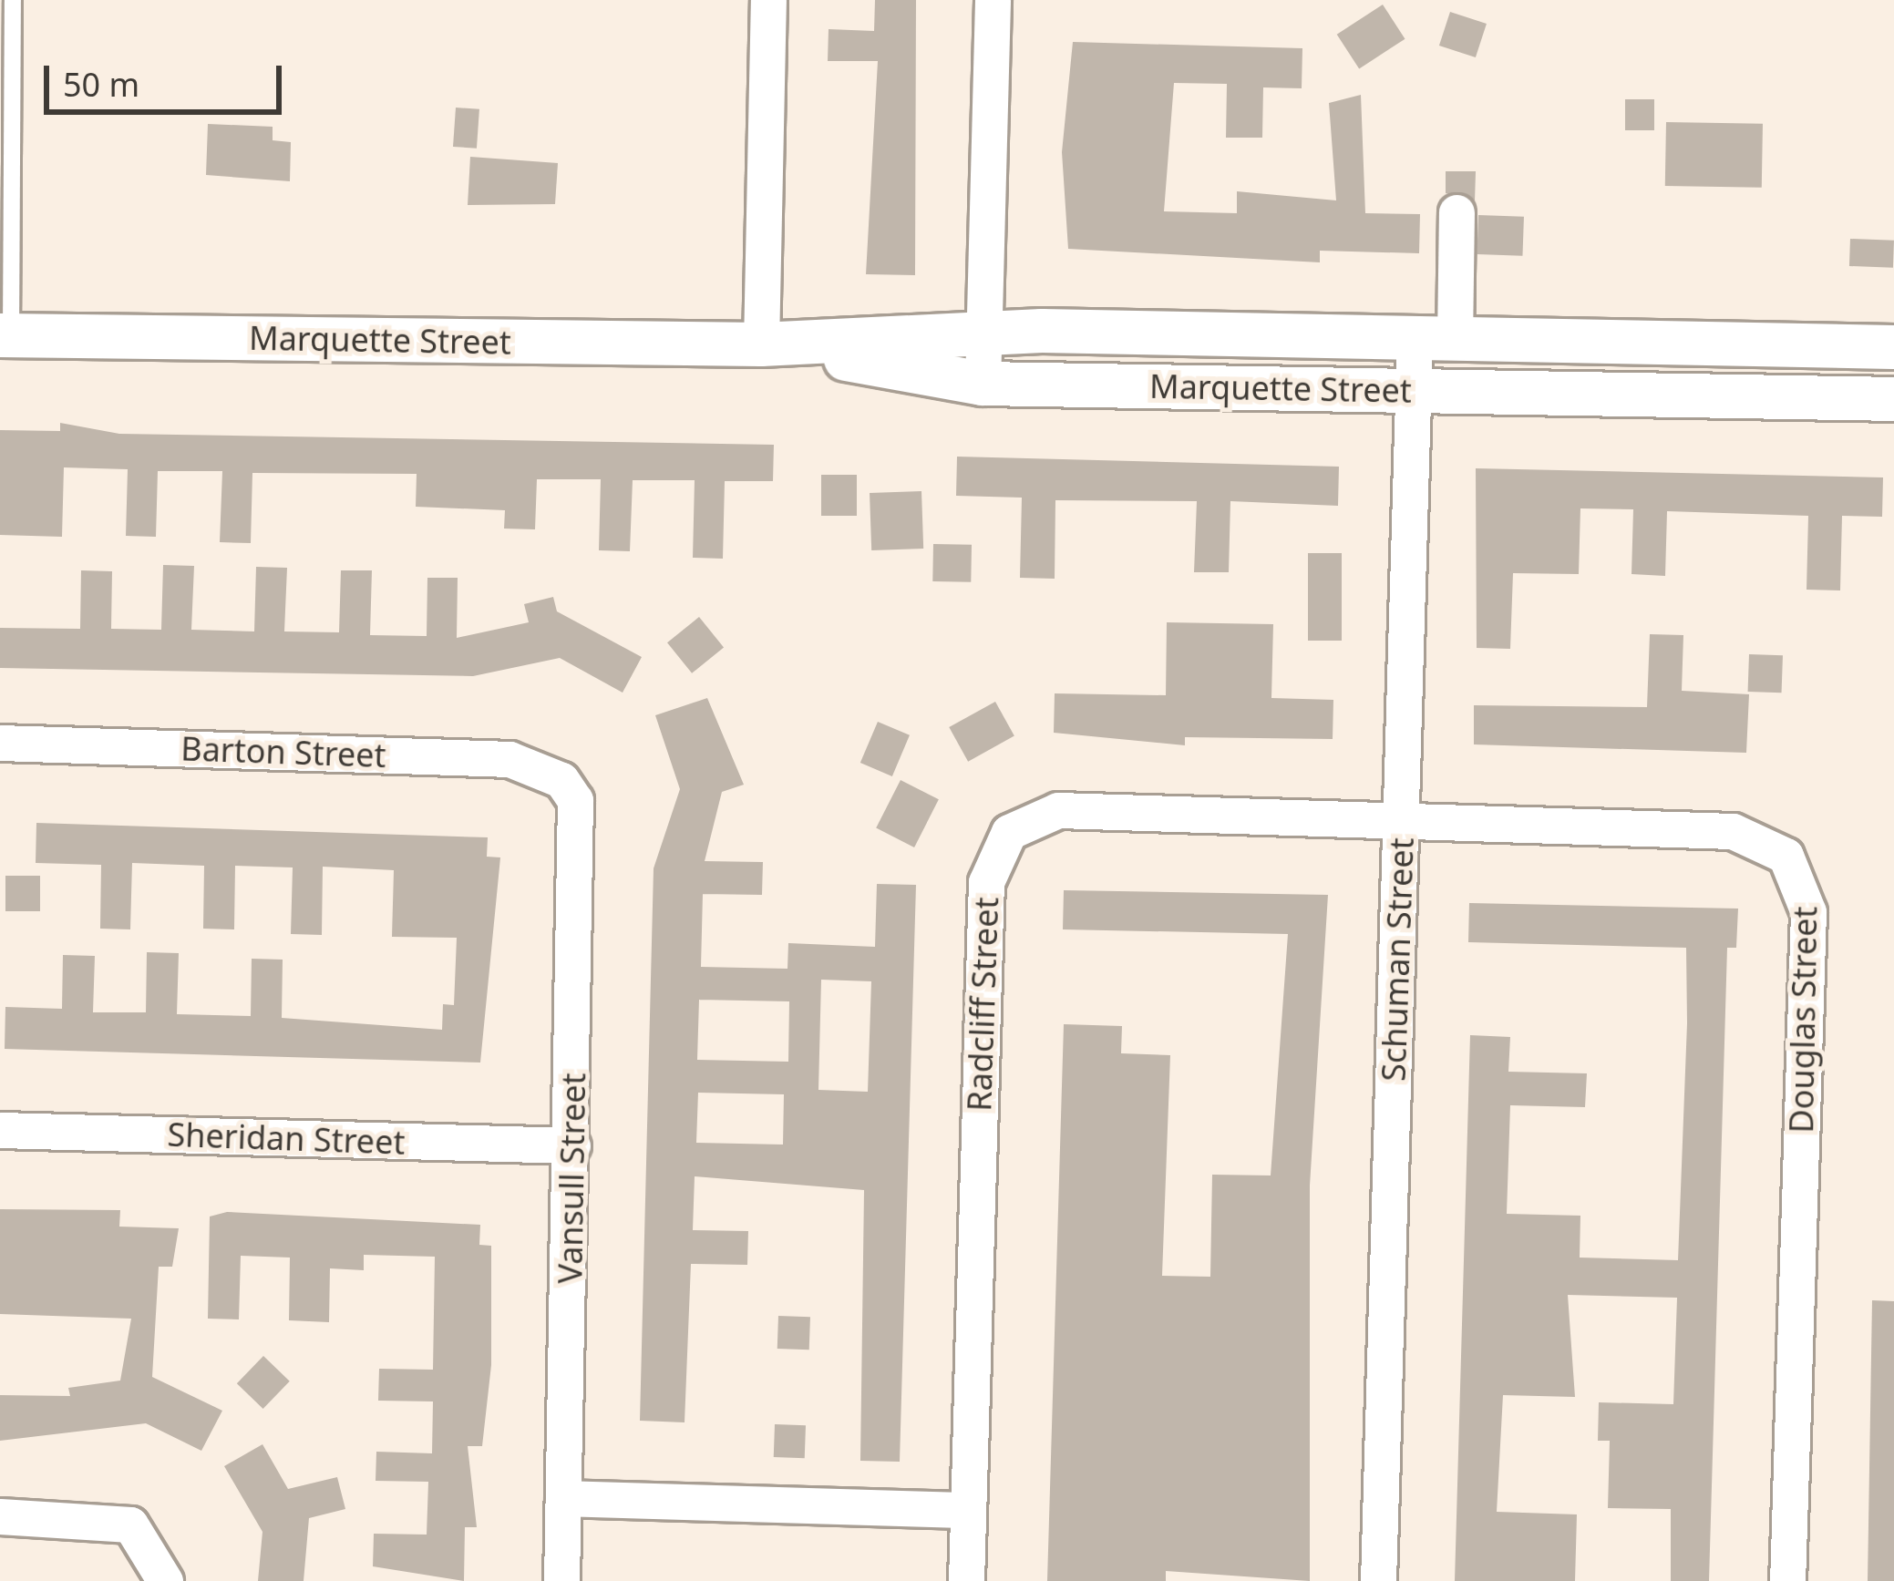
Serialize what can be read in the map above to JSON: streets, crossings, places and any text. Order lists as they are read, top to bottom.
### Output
{
  "streets": {
    "street": [
      "Marquette Street",
      "Barton Street",
      "Schuman Street",
      "Radcliff Street",
      "Douglas Street",
      "Sheridan Street",
      "Vansull Street"
    ]
  },
  "crossings": [
    ["Marquette Street", "Schuman Street"],
    ["Barton Street", "Vansull Street"],
    ["Schuman Street", "Radcliff Street"],
    ["Schuman Street", "Douglas Street"],
    ["Radcliff Street", "Douglas Street"],
    ["Sheridan Street", "Vansull Street"]
  ],
  "scale_bar": "50 m"
}
